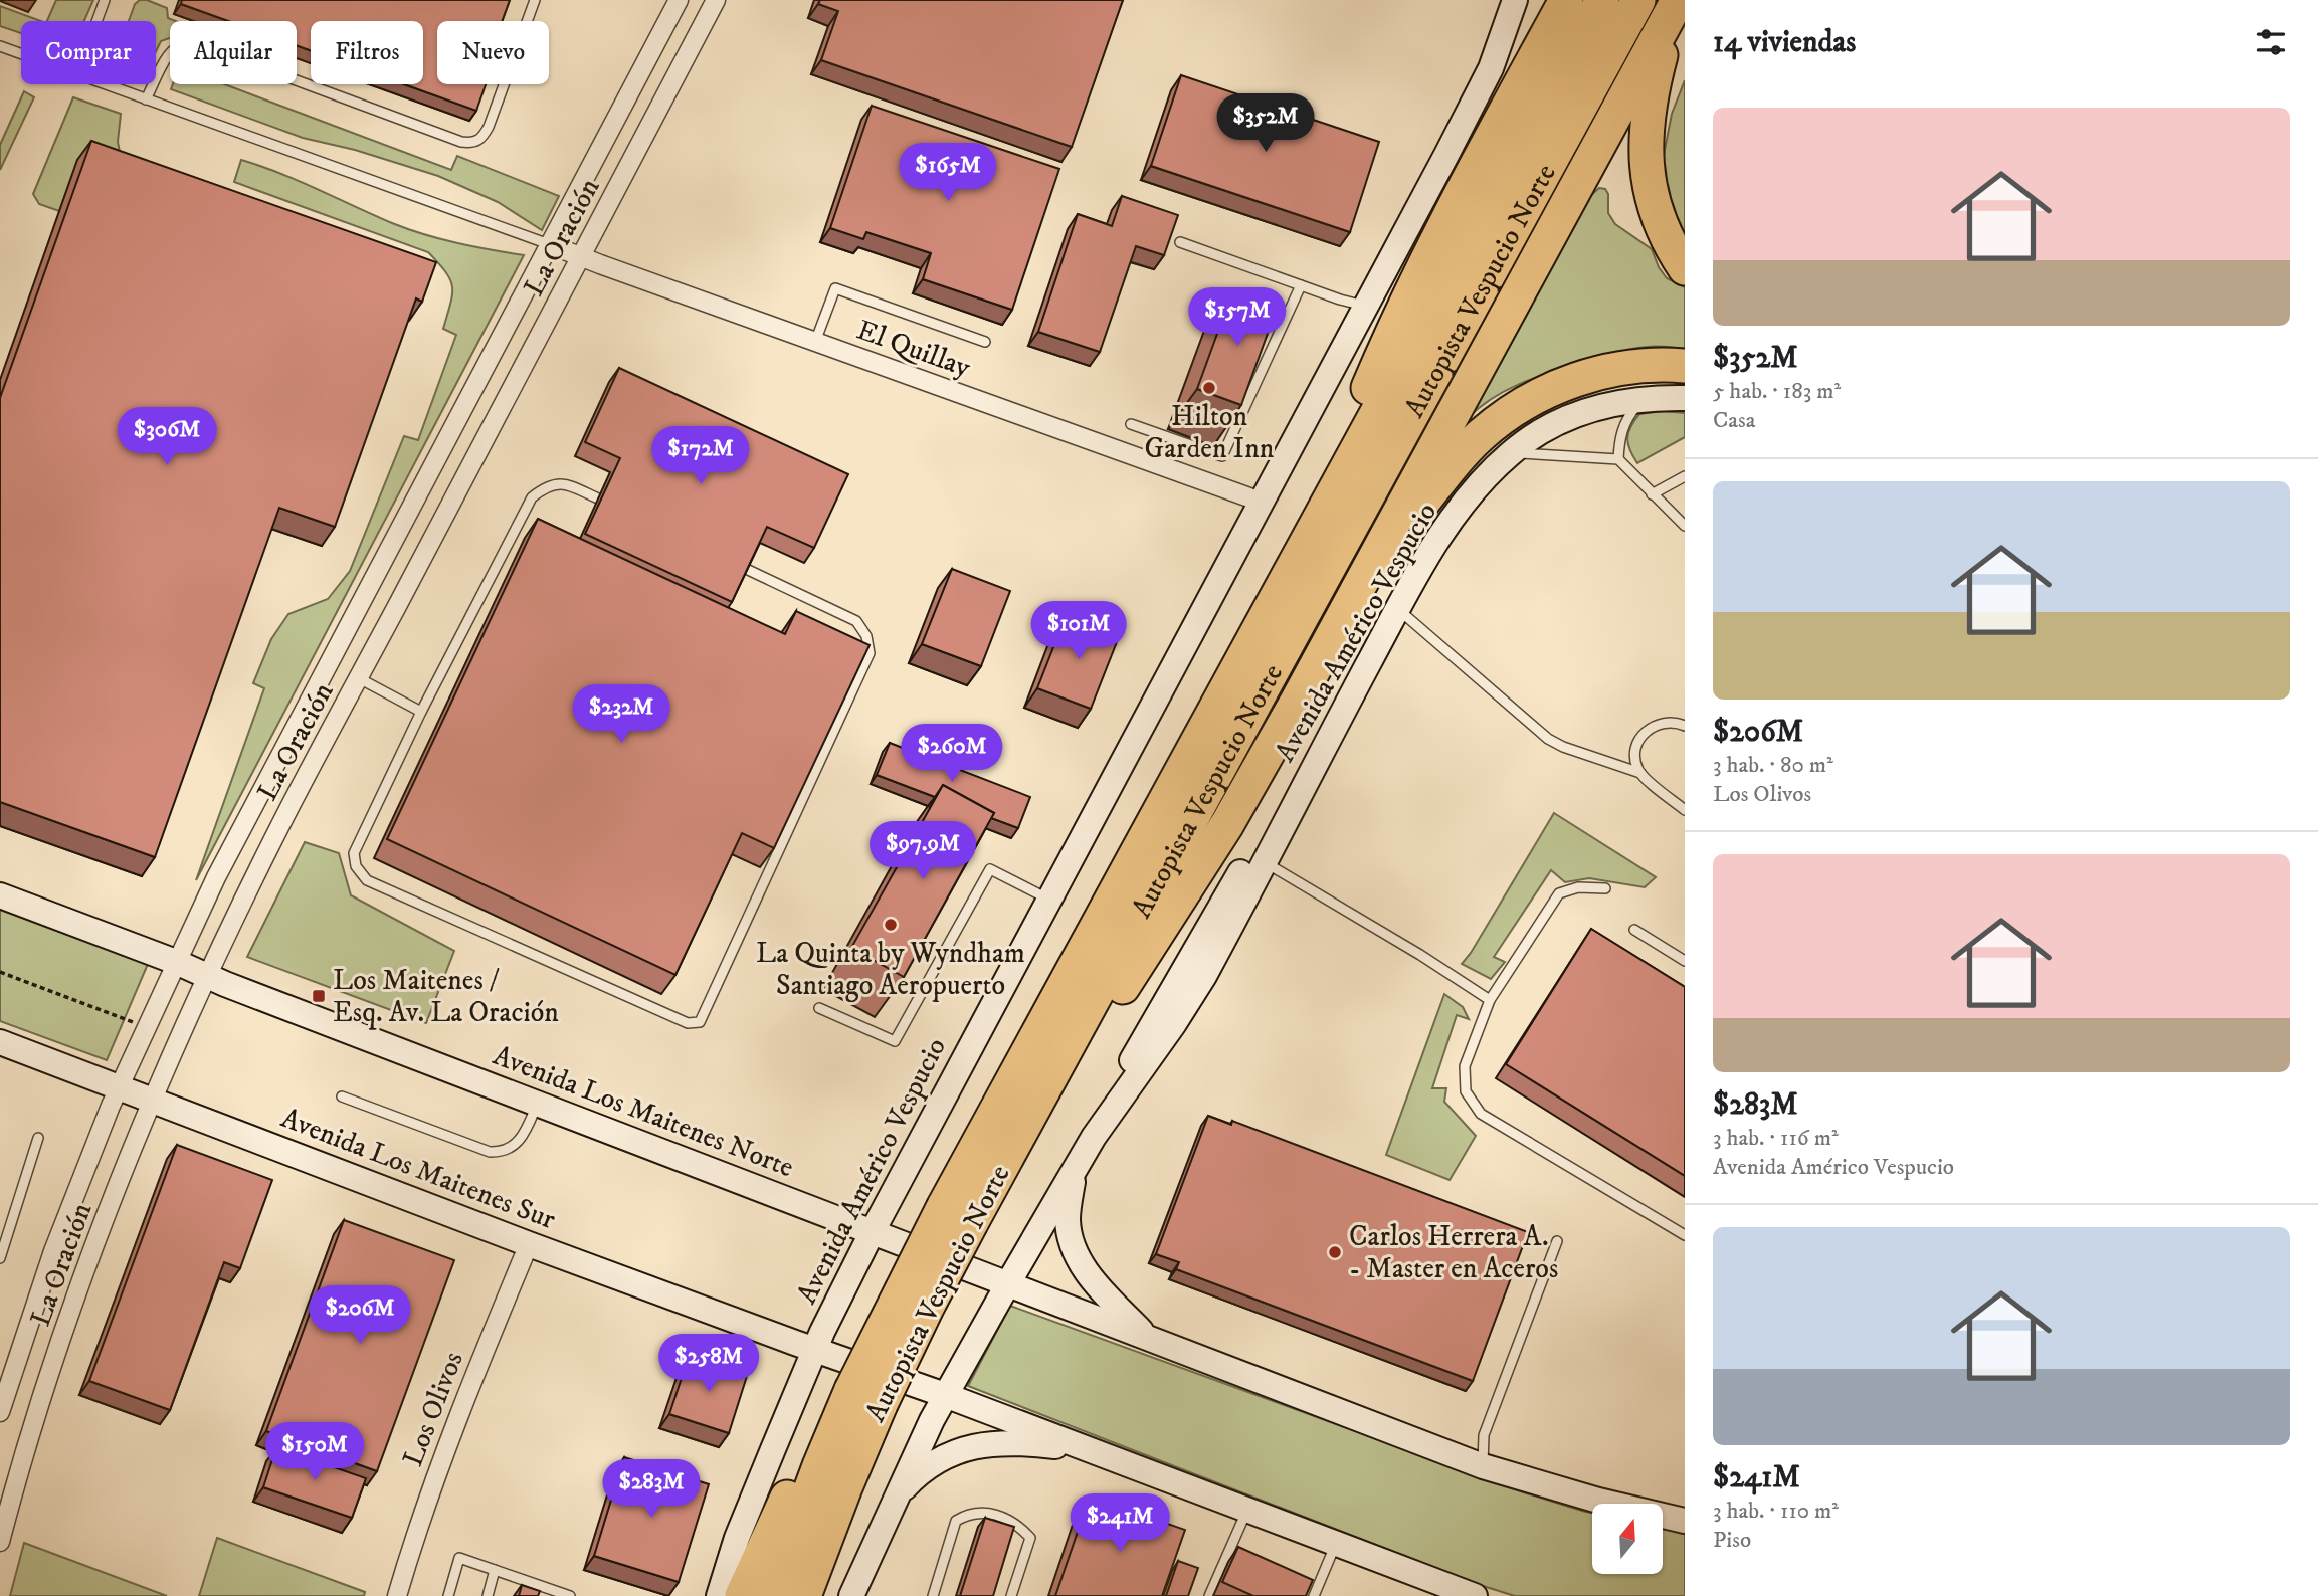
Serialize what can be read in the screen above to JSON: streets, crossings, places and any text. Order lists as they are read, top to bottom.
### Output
{
  "streets": {
    "highway": ["Autopista Vespucio Norte"],
    "street": [
      "La Oración",
      "El Quillay",
      "Avenida Américo Vespucio",
      "Avenida Los Maitenes Norte",
      "Avenida Los Maitenes Sur",
      "Los Olivos"
    ]
  },
  "crossings": [
    ["La Oración", "El Quillay"],
    ["La Oración", "Avenida Los Maitenes Norte"],
    ["La Oración", "Avenida Los Maitenes Sur"],
    ["El Quillay", "Avenida Américo Vespucio"],
    ["Avenida Américo Vespucio", "Avenida Los Maitenes Norte"],
    ["Avenida Américo Vespucio", "Avenida Los Maitenes Sur"],
    ["Avenida Los Maitenes Sur", "Los Olivos"]
  ],
  "places": {
    "other": ["Hilton Garden Inn", "La Quinta by Wyndham Santiago Aeropuerto", "Carlos Herrera A. - Master en Aceros"],
    "transit": ["Los Maitenes / Esq. Av. La Oración"]
  },
  "north": "top",
  "page": {
    "heading": "14 viviendas",
    "chip": [
      "Comprar",
      "Alquilar",
      "Filtros",
      "Nuevo"
    ],
    "list": [
      {
        "name": "$352M",
        "note": "5 hab. · 183 m² · Casa"
      },
      {
        "name": "$206M",
        "note": "3 hab. · 80 m² · Los Olivos"
      },
      {
        "name": "$283M",
        "note": "3 hab. · 116 m² · Avenida Américo Vespucio"
      },
      {
        "name": "$241M",
        "note": "3 hab. · 110 m² · Piso"
      }
    ],
    "price": [
      "$352M",
      "$165M",
      "$157M",
      "$306M",
      "$172M",
      "$101M",
      "$232M",
      "$260M",
      "$97.9M",
      "$206M",
      "$258M",
      "$150M",
      "$283M",
      "$241M"
    ]
  }
}
